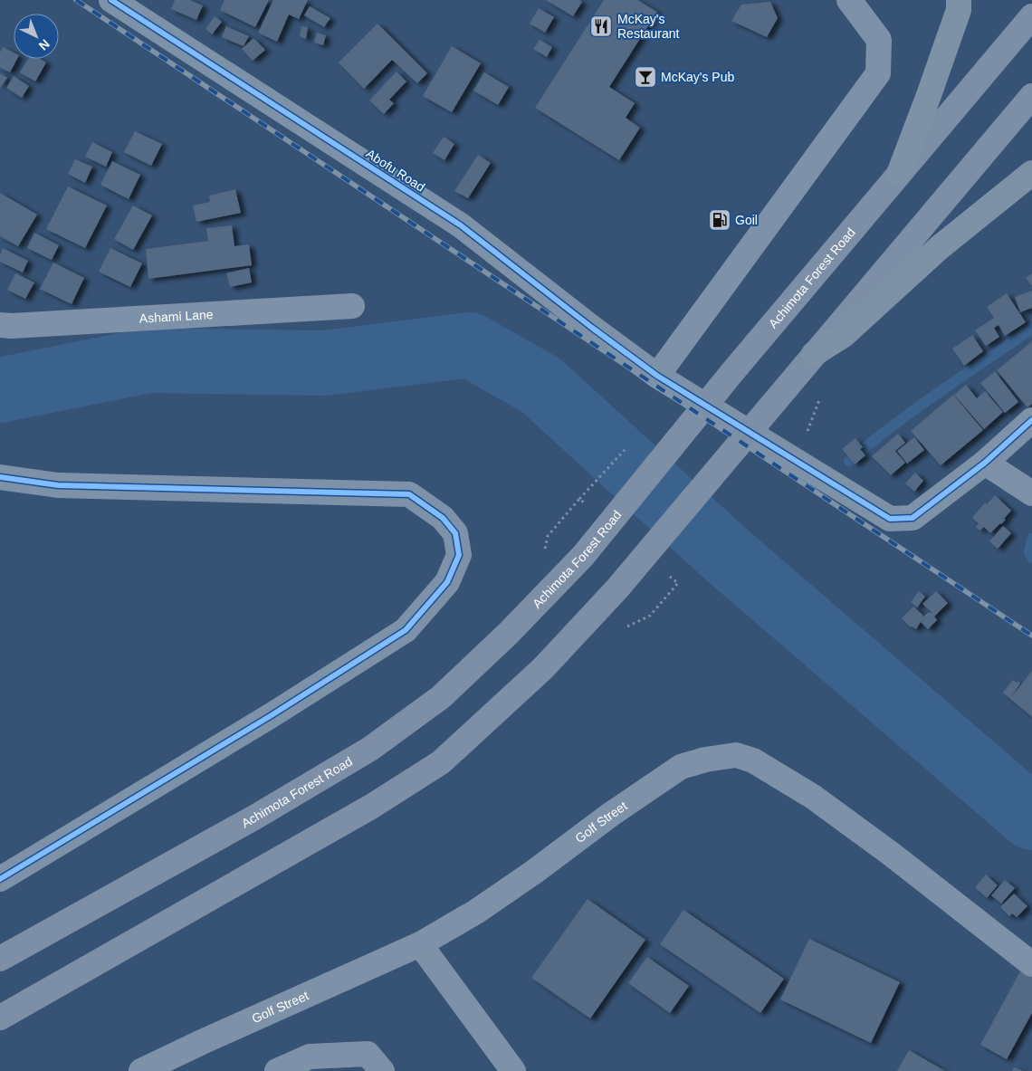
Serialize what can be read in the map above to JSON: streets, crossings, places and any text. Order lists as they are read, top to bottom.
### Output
{
  "streets": {
    "main road": ["Achimota Forest Road"],
    "street": ["Abofu Road", "Ashami Lane", "Golf Street"]
  },
  "places": {
    "restaurant": ["McKay's Restaurant"],
    "bar": ["McKay's Pub"],
    "fuel station": ["Goil"]
  },
  "north": "bottom right"
}
